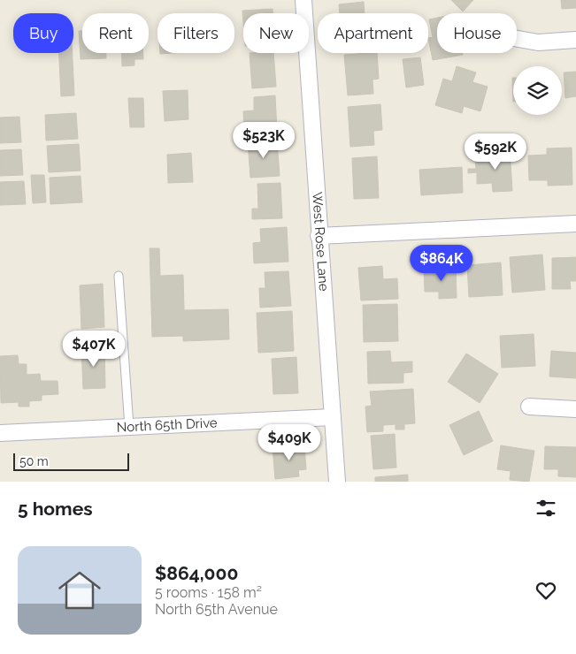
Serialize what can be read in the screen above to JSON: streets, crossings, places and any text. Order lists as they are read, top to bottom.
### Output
{
  "streets": {
    "street": ["West Rose Lane", "North 65th Drive"]
  },
  "crossings": [
    ["West Rose Lane", "North 65th Drive"]
  ],
  "scale_bar": "50 m",
  "page": {
    "chip": [
      "Buy",
      "Rent",
      "Filters",
      "New",
      "Apartment",
      "House"
    ],
    "price": [
      "$523K",
      "$592K",
      "$864K",
      "$407K",
      "$409K"
    ],
    "scale": "50 m",
    "heading": "5 homes",
    "list": [
      {
        "name": "$864,000",
        "note": "5 rooms · 158 m² · North 65th Avenue"
      }
    ]
  }
}
